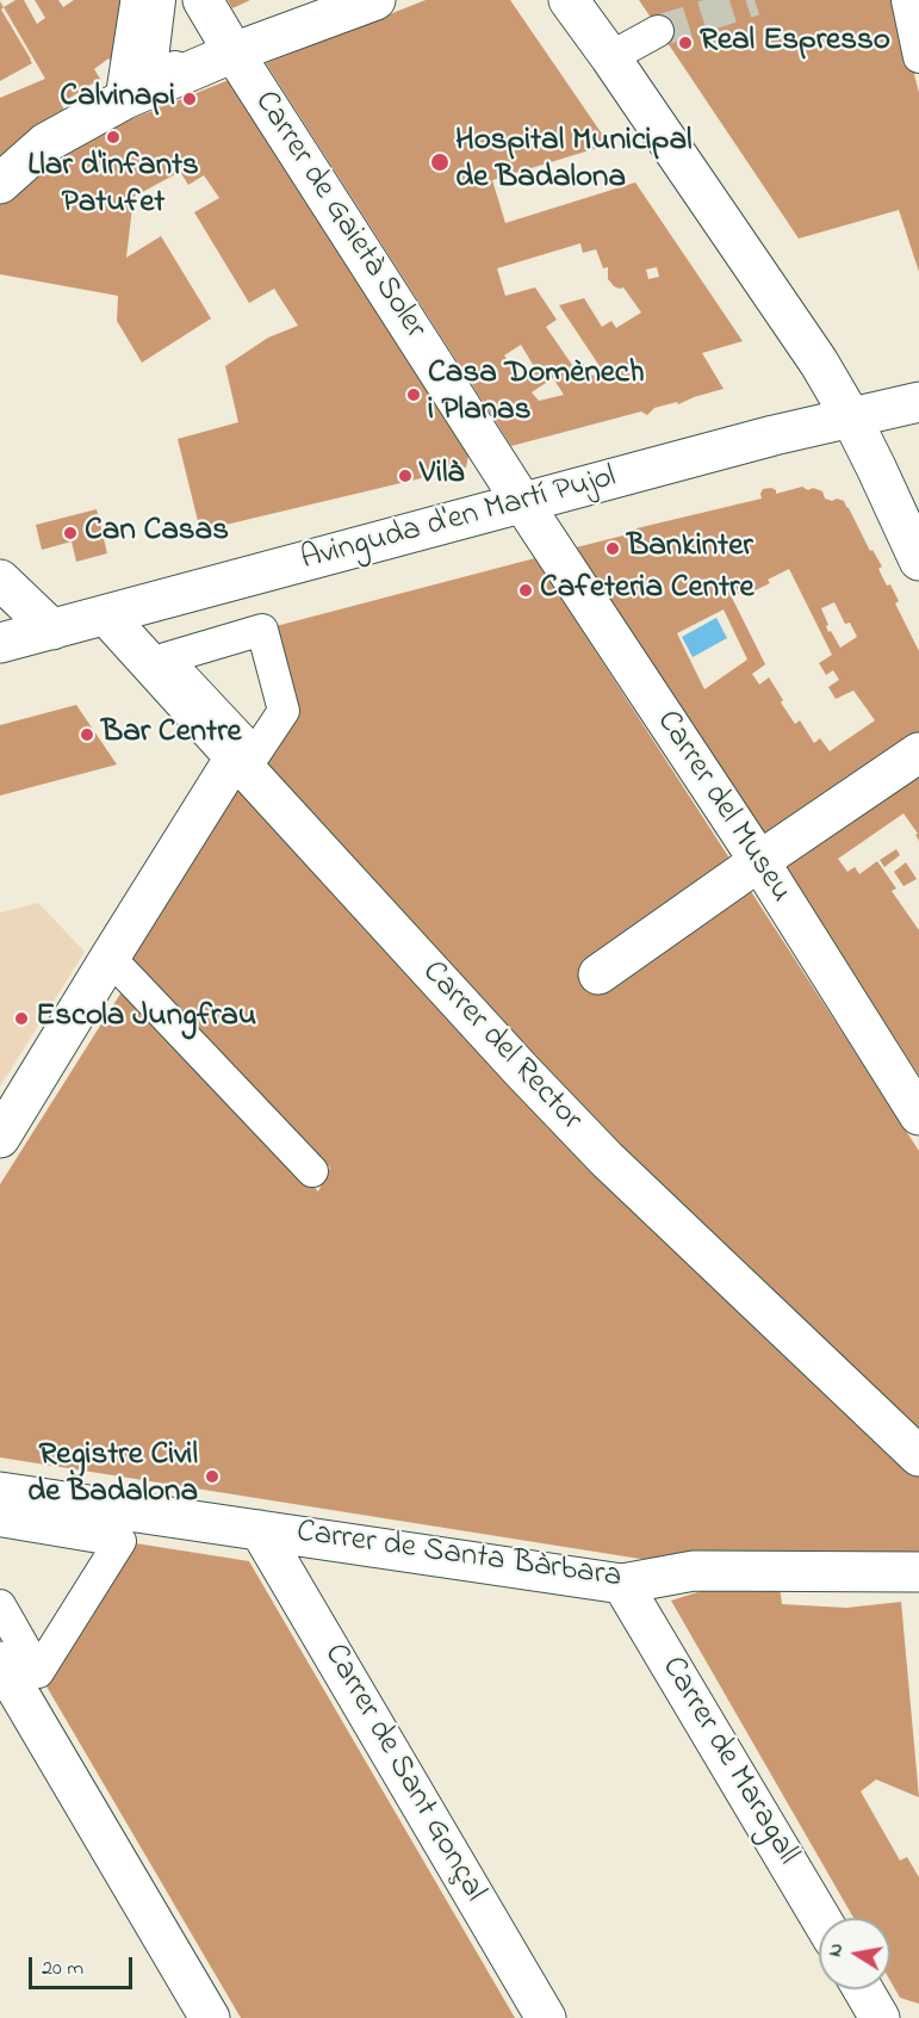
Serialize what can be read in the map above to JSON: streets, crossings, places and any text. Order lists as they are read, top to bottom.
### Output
{
  "streets": {
    "street": [
      "Carrer de Gaietà Soler",
      "Avinguda d'en Martí Pujol",
      "Carrer del Museu",
      "Carrer del Rector",
      "Carrer de Santa Bàrbara",
      "Carrer de Maragall",
      "Carrer de Sant Gonçal"
    ]
  },
  "crossings": [
    ["Carrer de Gaietà Soler", "Avinguda d'en Martí Pujol"],
    ["Carrer de Gaietà Soler", "Carrer del Museu"],
    ["Avinguda d'en Martí Pujol", "Carrer del Museu"],
    ["Avinguda d'en Martí Pujol", "Carrer del Rector"],
    ["Carrer de Santa Bàrbara", "Carrer de Maragall"],
    ["Carrer de Santa Bàrbara", "Carrer de Sant Gonçal"]
  ],
  "places": [
    "Real Espresso",
    "Calvinapi",
    "Llar d'infants Patufet",
    "Hospital Municipal de Badalona",
    "Casa Domènech i Planas",
    "Vilà",
    "Can Casas",
    "Bankinter",
    "Cafeteria Centre",
    "Bar Centre",
    "Escola Jungfrau",
    "Registre Civil de Badalona"
  ],
  "scale_bar": "20 m",
  "north": "left"
}
